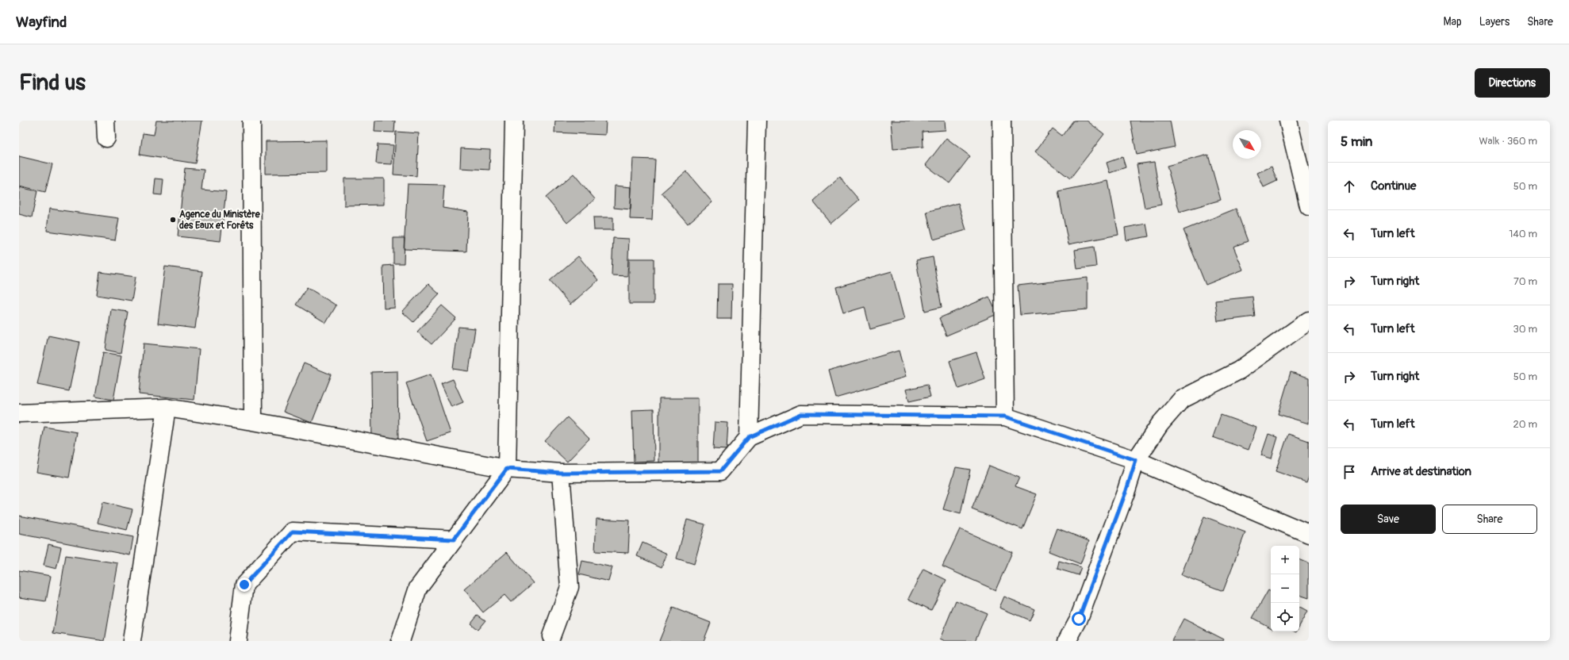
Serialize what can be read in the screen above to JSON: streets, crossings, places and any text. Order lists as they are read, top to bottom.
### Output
{
  "places": ["Agence du Ministère des Eaux et Forêts"],
  "north": "bottom right",
  "page": {
    "header": "Wayfind",
    "nav": ["Map", "Layers", "Share"],
    "buttons": [
      "Directions",
      ["Save", "Share"]
    ],
    "title": "Find us",
    "heading": ["5 min", "Walk · 360 m"],
    "list": [
      ["Continue", "50 m"],
      ["Turn left", "140 m"],
      ["Turn right", "70 m"],
      ["Turn left", "30 m"],
      ["Turn right", "50 m"],
      ["Turn left", "20 m"],
      "Arrive at destination"
    ],
    "map_buttons": ["+", "−"]
  }
}
